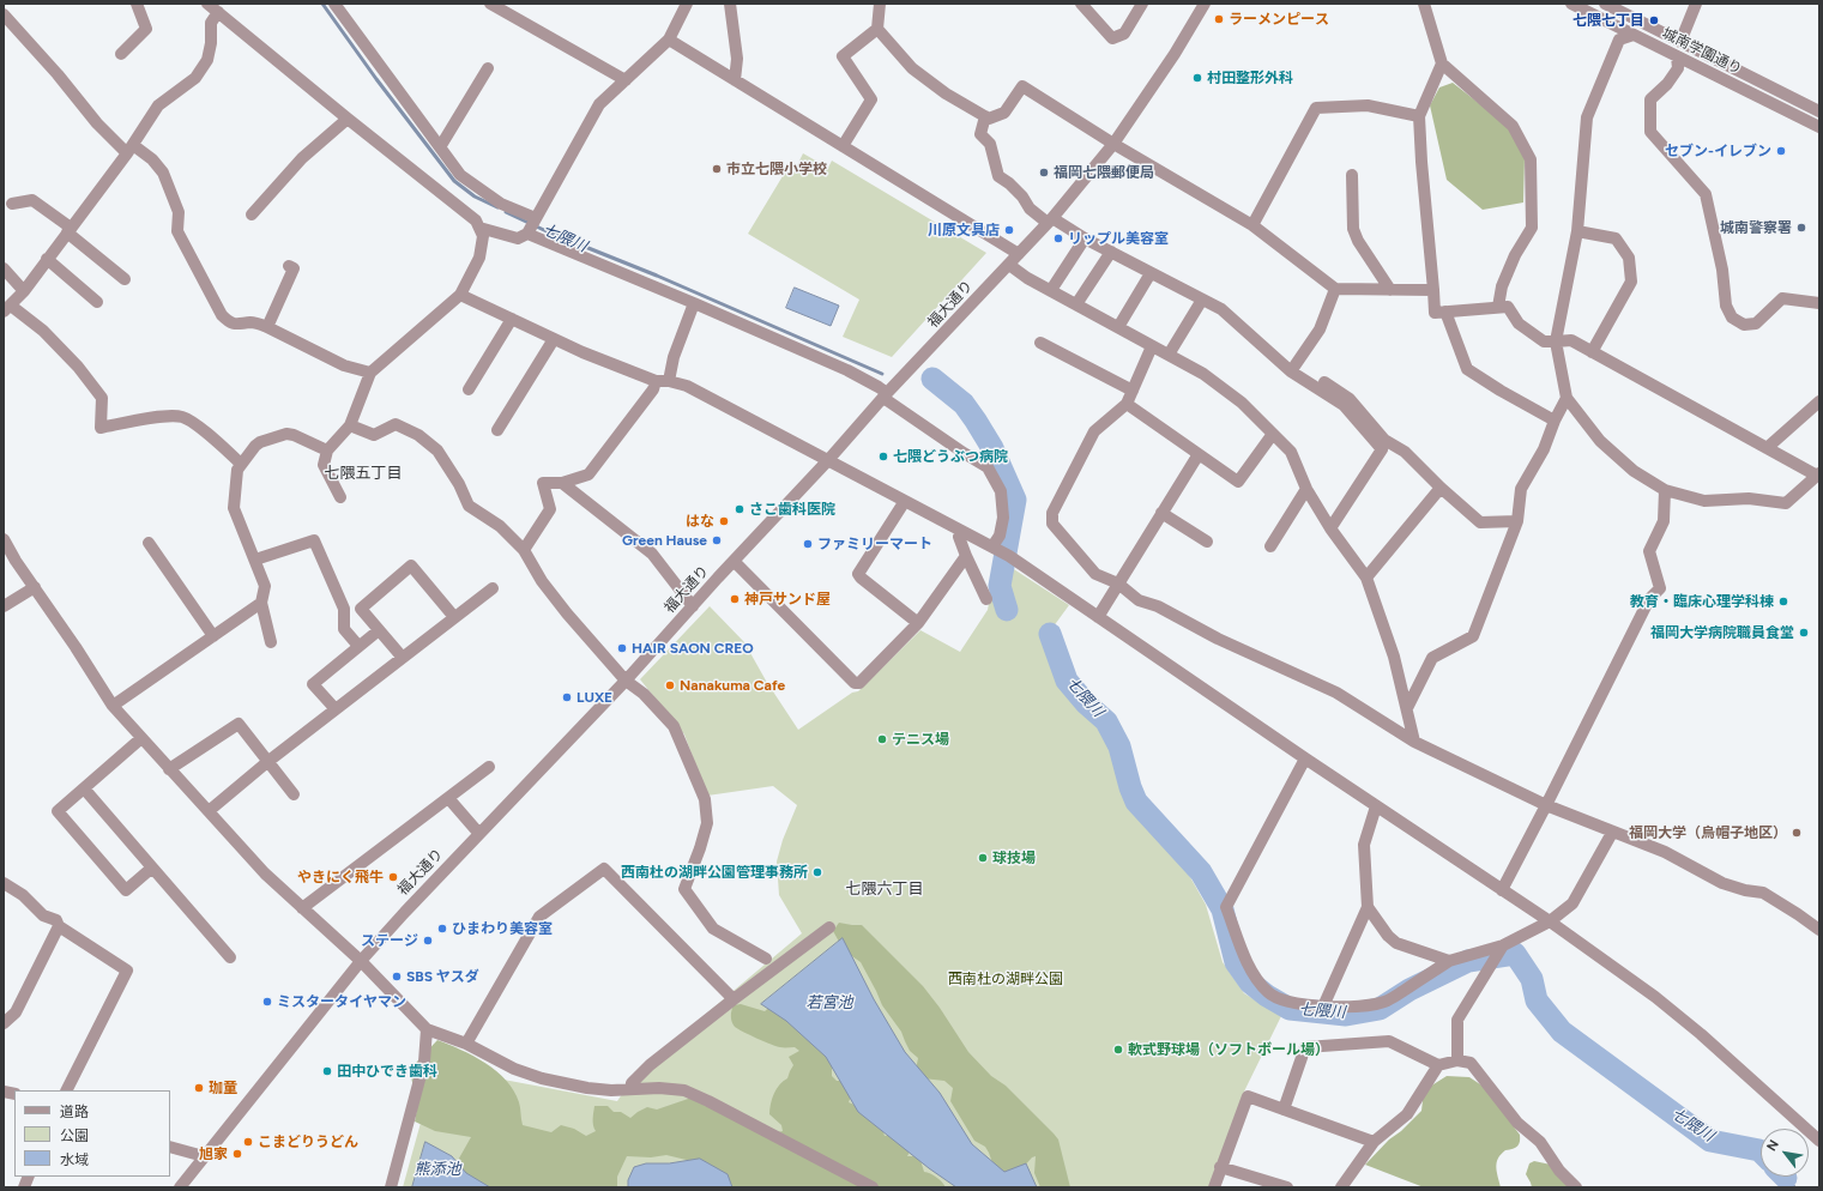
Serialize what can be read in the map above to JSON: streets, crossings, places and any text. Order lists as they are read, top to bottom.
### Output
{
  "streets": {
    "street": ["城南学園通り", "福大通り"]
  },
  "districts": ["七隈五丁目", "七隈六丁目"],
  "water": ["七隈川", "若宮池", "熊添池"],
  "parks": ["西南杜の湖畔公園"],
  "places": [
    "ラーメンピース",
    "七隈七丁目",
    "村田整形外科",
    "セブン-イレブン",
    "市立七隈小学校",
    "福岡七隈郵便局",
    "城南警察署",
    "川原文具店",
    "リップル美容室",
    "七隈どうぶつ病院",
    "さこ歯科医院",
    "はな",
    "Green Hause",
    "ファミリーマート",
    "神戸サンド屋",
    "教育・臨床心理学科棟",
    "福岡大学病院職員食堂",
    "HAIR SAON CREO",
    "Nanakuma Cafe",
    "LUXE",
    "テニス場",
    "福岡大学（烏帽子地区）",
    "球技場",
    "西南杜の湖畔公園管理事務所",
    "やきにく飛牛",
    "ひまわり美容室",
    "ステージ",
    "SBS ヤスダ",
    "ミスタータイヤマン",
    "軟式野球場（ソフトボール場）",
    "田中ひでき歯科",
    "珈童",
    "こまどりうどん",
    "旭家"
  ],
  "legend": ["道路", "公園", "水域"],
  "north": "top left"
}
